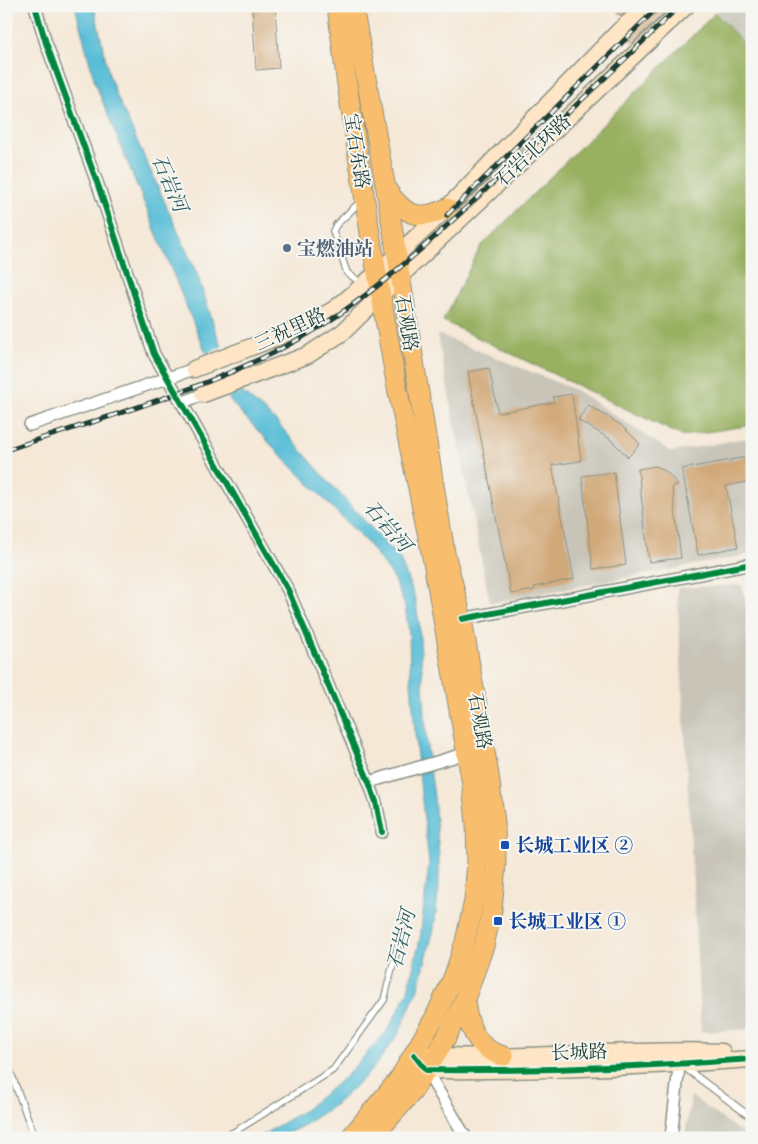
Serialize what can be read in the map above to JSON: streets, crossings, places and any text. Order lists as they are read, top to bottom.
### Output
{
  "streets": {
    "main road": ["宝石东路", "石观路"],
    "street": ["石岩北环路", "三祝里路", "长城路"]
  },
  "crossings": [
    ["石岩北环路", "宝石东路"],
    ["石岩北环路", "石观路"],
    ["石岩北环路", "三祝里路"],
    ["宝石东路", "石观路"],
    ["宝石东路", "三祝里路"],
    ["石观路", "三祝里路"],
    ["石观路", "长城路"]
  ],
  "water": ["石岩河"],
  "places": {
    "other": ["宝燃油站"],
    "transit": ["长城工业区 ②", "长城工业区 ①"]
  }
}
